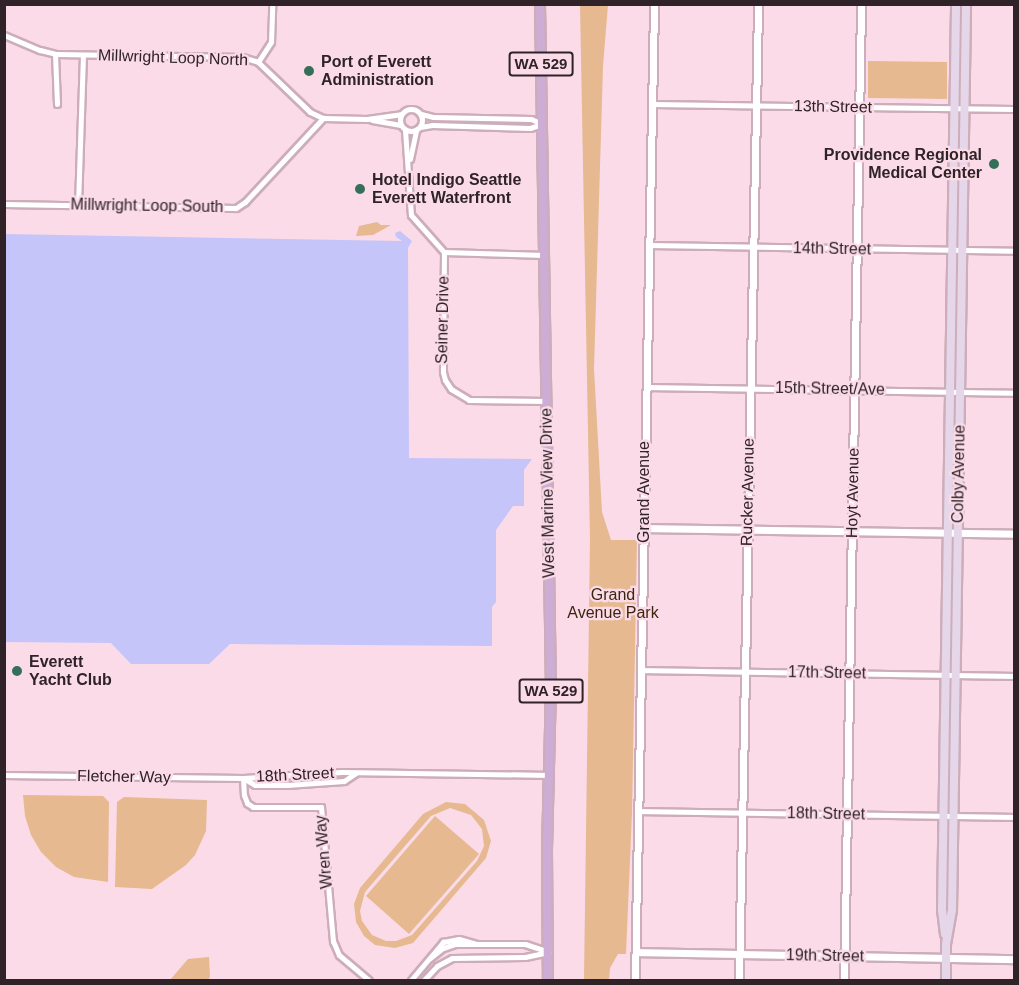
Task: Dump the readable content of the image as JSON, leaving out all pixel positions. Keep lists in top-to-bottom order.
{
  "streets": {
    "main road": ["WA 529", "Colby Avenue", "West Marine View Drive"],
    "street": [
      "Millwright Loop North",
      "13th Street",
      "Millwright Loop South",
      "14th Street",
      "Seiner Drive",
      "15th Street/Ave",
      "Grand Avenue",
      "Rucker Avenue",
      "Hoyt Avenue",
      "17th Street",
      "18th Street",
      "Fletcher Way",
      "Wren Way",
      "19th Street"
    ]
  },
  "crossings": [
    ["Millwright Loop North", "Millwright Loop South"],
    ["13th Street", "Colby Avenue"],
    ["13th Street", "Grand Avenue"],
    ["13th Street", "Rucker Avenue"],
    ["13th Street", "Hoyt Avenue"],
    ["14th Street", "Colby Avenue"],
    ["14th Street", "Grand Avenue"],
    ["14th Street", "Rucker Avenue"],
    ["14th Street", "Hoyt Avenue"],
    ["Seiner Drive", "West Marine View Drive"],
    ["15th Street/Ave", "Colby Avenue"],
    ["15th Street/Ave", "Grand Avenue"],
    ["15th Street/Ave", "Rucker Avenue"],
    ["15th Street/Ave", "Hoyt Avenue"],
    ["Colby Avenue", "17th Street"],
    ["Colby Avenue", "18th Street"],
    ["Colby Avenue", "19th Street"],
    ["Grand Avenue", "17th Street"],
    ["Grand Avenue", "18th Street"],
    ["Grand Avenue", "19th Street"],
    ["Rucker Avenue", "17th Street"],
    ["Rucker Avenue", "18th Street"],
    ["Rucker Avenue", "19th Street"],
    ["West Marine View Drive", "18th Street"],
    ["Hoyt Avenue", "17th Street"],
    ["Hoyt Avenue", "18th Street"],
    ["Hoyt Avenue", "19th Street"],
    ["18th Street", "Fletcher Way"],
    ["18th Street", "Wren Way"],
    ["Fletcher Way", "Wren Way"]
  ],
  "parks": ["Grand Avenue Park"],
  "places": [
    "Port of Everett Administration",
    "Providence Regional Medical Center",
    "Hotel Indigo Seattle Everett Waterfront",
    "Everett Yacht Club"
  ]
}
